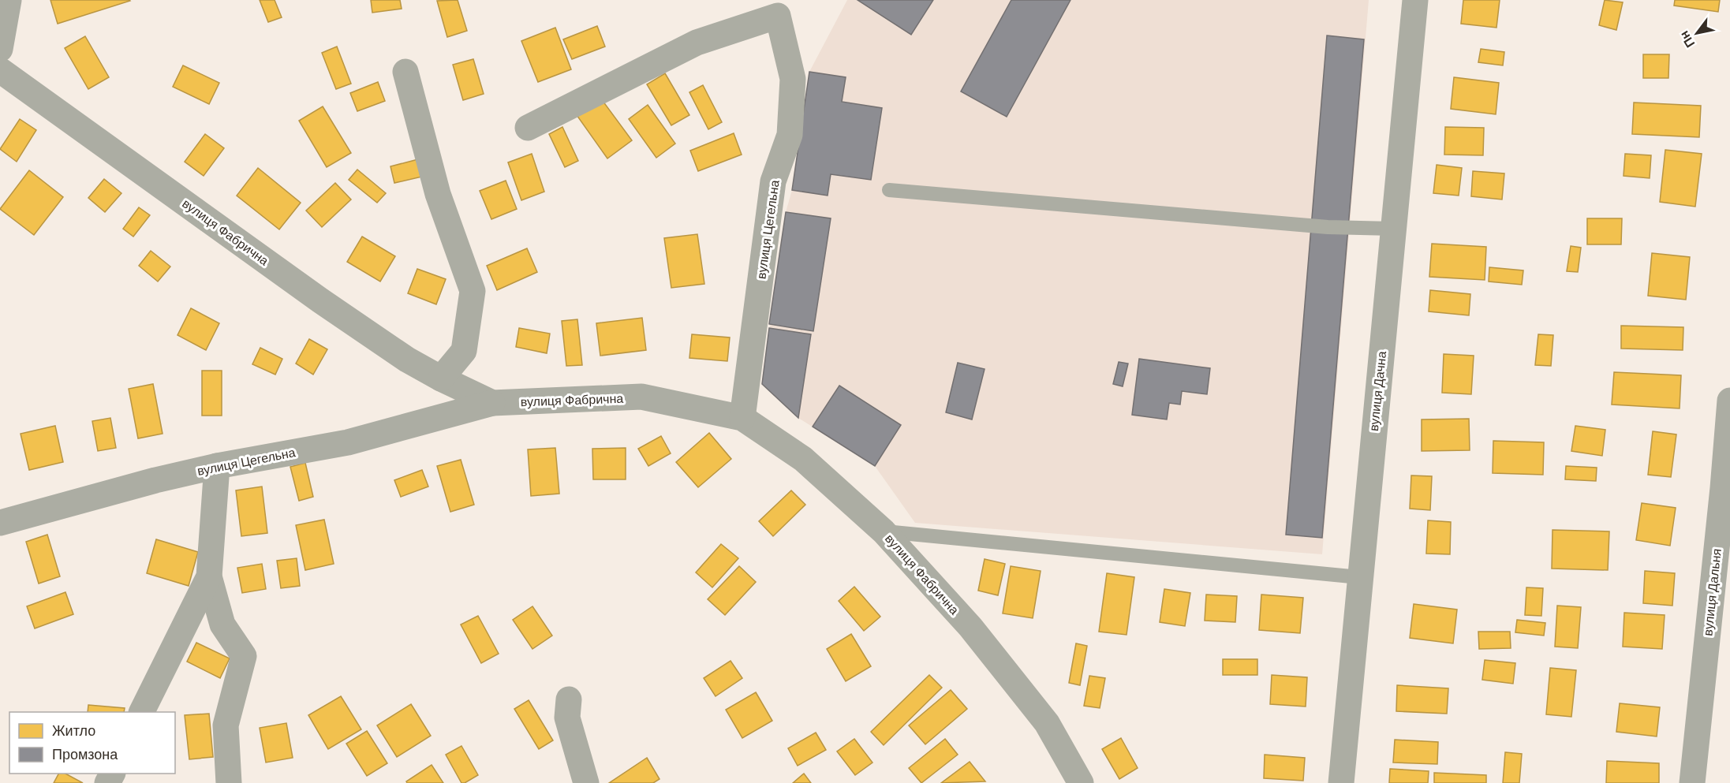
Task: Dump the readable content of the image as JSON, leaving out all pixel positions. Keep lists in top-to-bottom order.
{
  "streets": {
    "street": [
      "вулиця Цегельна",
      "вулиця Фабрична",
      "вулиця Дачна",
      "вулиця Дальня"
    ]
  },
  "crossings": [
    ["вулиця Цегельна", "вулиця Фабрична"]
  ],
  "legend": ["Житло", "Промзона"],
  "north": "bottom left"
}
